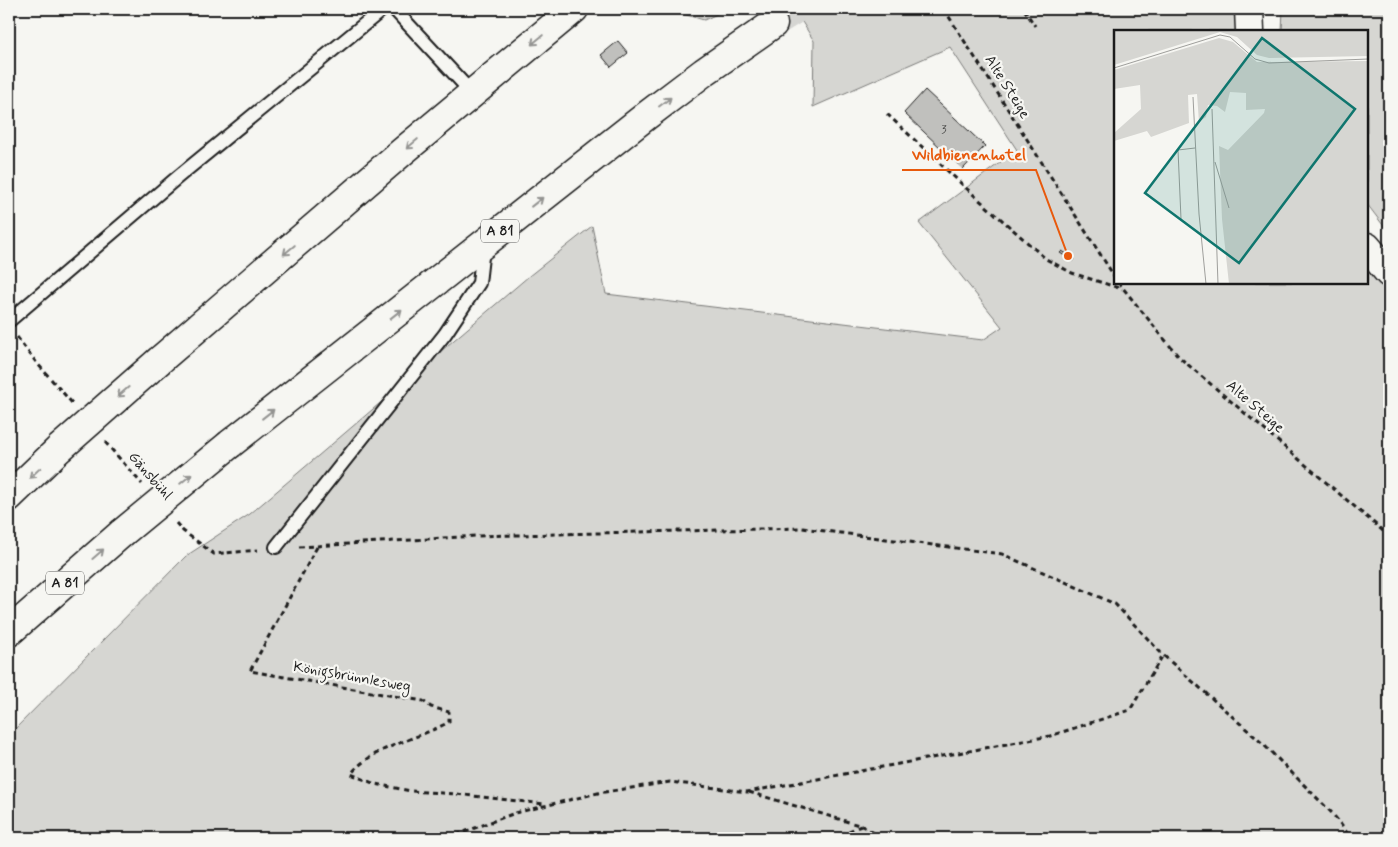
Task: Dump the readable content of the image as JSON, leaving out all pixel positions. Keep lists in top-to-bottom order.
{
  "streets": {
    "main road": ["A 81"],
    "path": ["Alte Steige", "Gänsbühl", "Königsbrünnlesweg"]
  },
  "crossings": [
    ["Gänsbühl", "Königsbrünnlesweg"]
  ],
  "places": ["Wildbienenhotel"],
  "house_numbers": ["3"]
}
